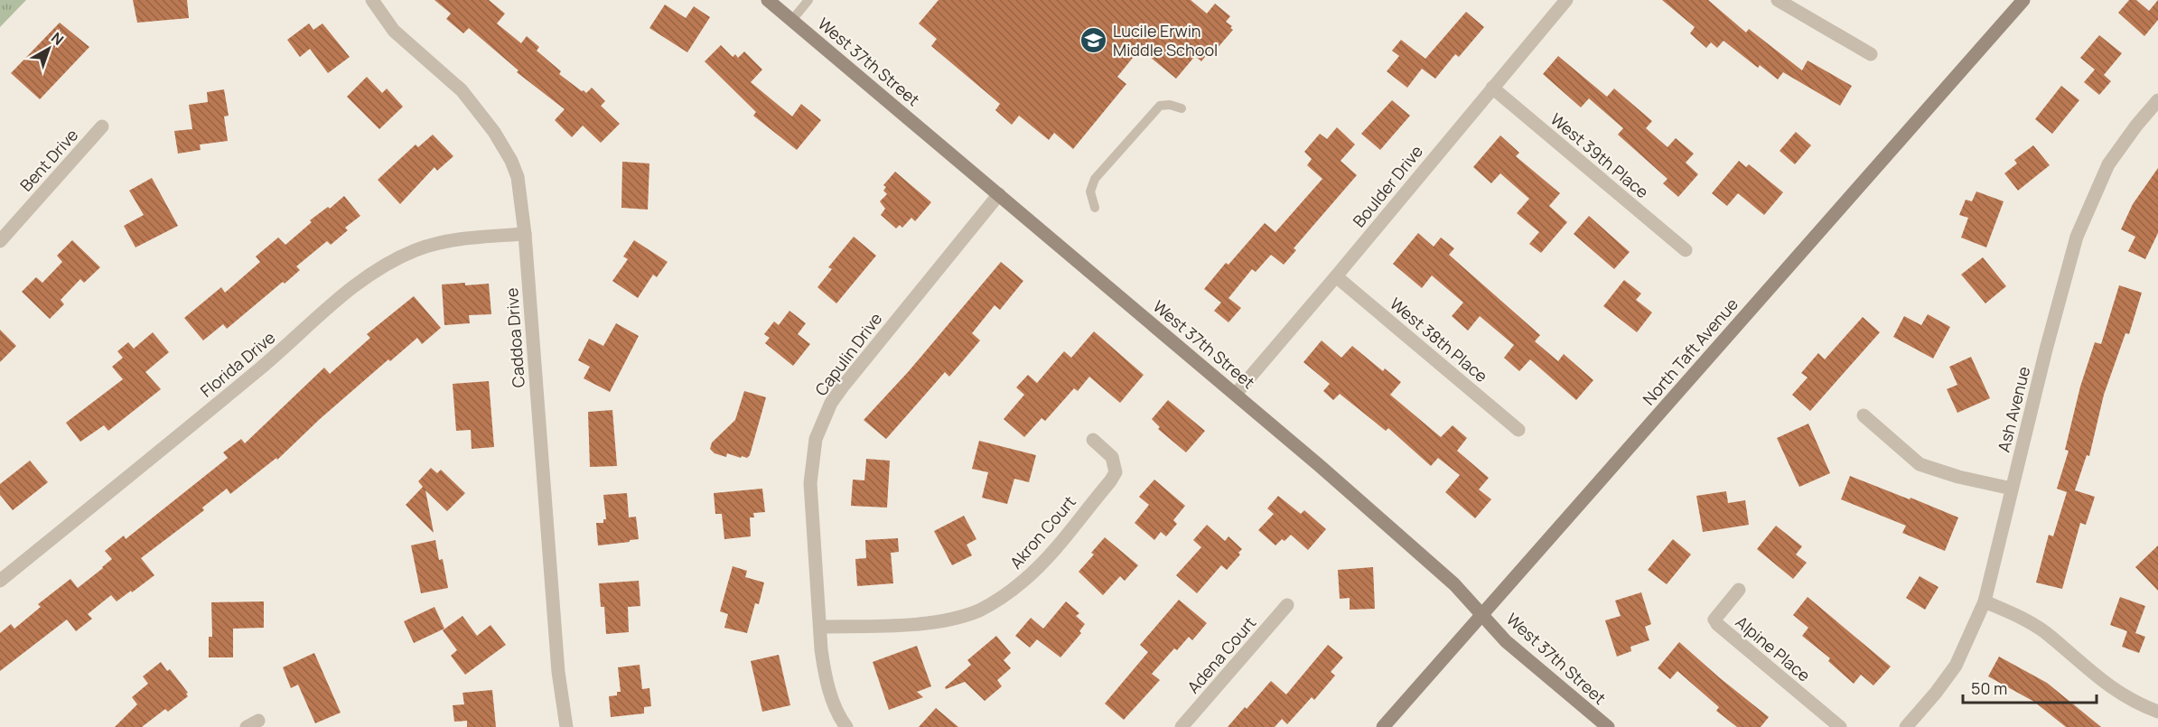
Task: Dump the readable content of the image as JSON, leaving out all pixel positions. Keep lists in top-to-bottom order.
{
  "streets": {
    "street": [
      "West 37th Street",
      "West 39th Place",
      "Bent Drive",
      "Boulder Drive",
      "Caddoa Drive",
      "West 38th Place",
      "North Taft Avenue",
      "Capulin Drive",
      "Florida Drive",
      "Ash Avenue",
      "Akron Court",
      "Alpine Place",
      "Adena Court"
    ]
  },
  "crossings": [
    ["West 37th Street", "Boulder Drive"],
    ["West 37th Street", "North Taft Avenue"],
    ["West 37th Street", "Capulin Drive"],
    ["West 39th Place", "Boulder Drive"],
    ["Boulder Drive", "West 38th Place"],
    ["Caddoa Drive", "Florida Drive"],
    ["Capulin Drive", "Akron Court"]
  ],
  "places": {
    "school or university": ["Lucile Erwin Middle School"]
  },
  "scale_bar": "50 m",
  "north": "top right"
}
